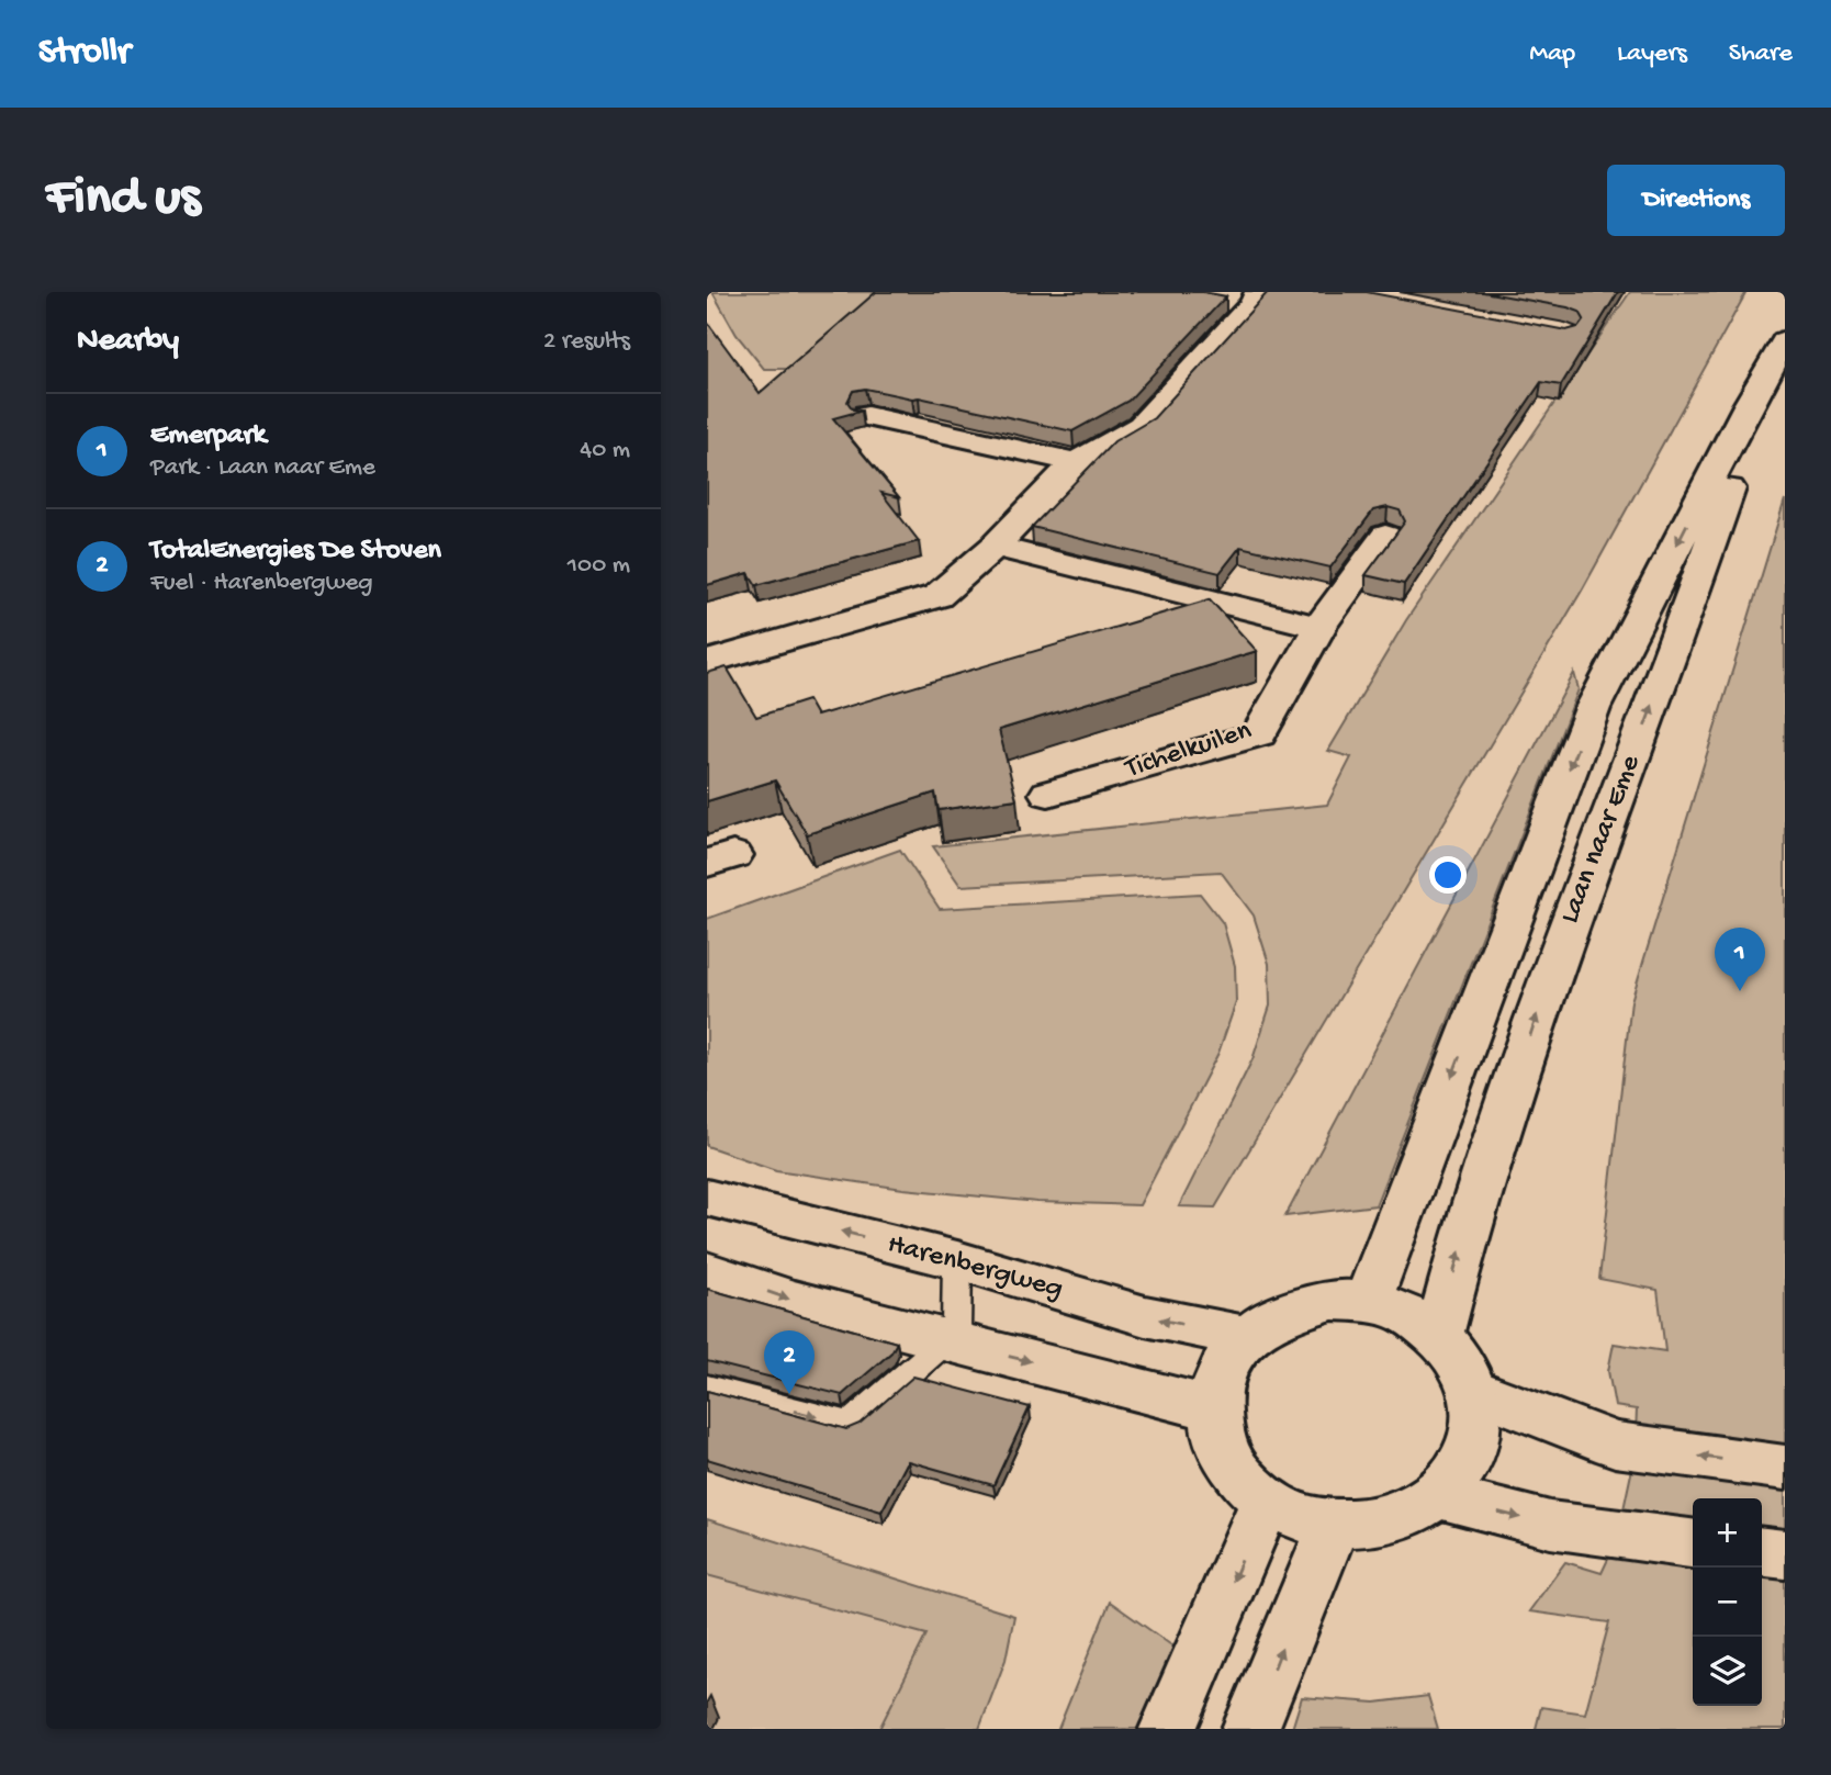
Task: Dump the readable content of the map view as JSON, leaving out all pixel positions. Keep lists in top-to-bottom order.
{
  "streets": {
    "street": ["Tichelkuilen", "Laan naar Eme", "Harenbergweg"]
  },
  "crossings": [
    ["Laan naar Eme", "Harenbergweg"]
  ],
  "page": {
    "header": "Strollr",
    "nav": ["Map", "Layers", "Share"],
    "buttons": "Directions",
    "title": "Find us",
    "heading": ["Nearby", "2 results"],
    "list": [
      {
        "mark": "1",
        "name": "Emerpark",
        "note": "Park · Laan naar Eme",
        "value": "40 m"
      },
      {
        "mark": "2",
        "name": "TotalEnergies De Stoven",
        "note": "Fuel · Harenbergweg",
        "value": "100 m"
      }
    ],
    "pins": ["1", "2"],
    "map_buttons": ["+", "−"]
  }
}
